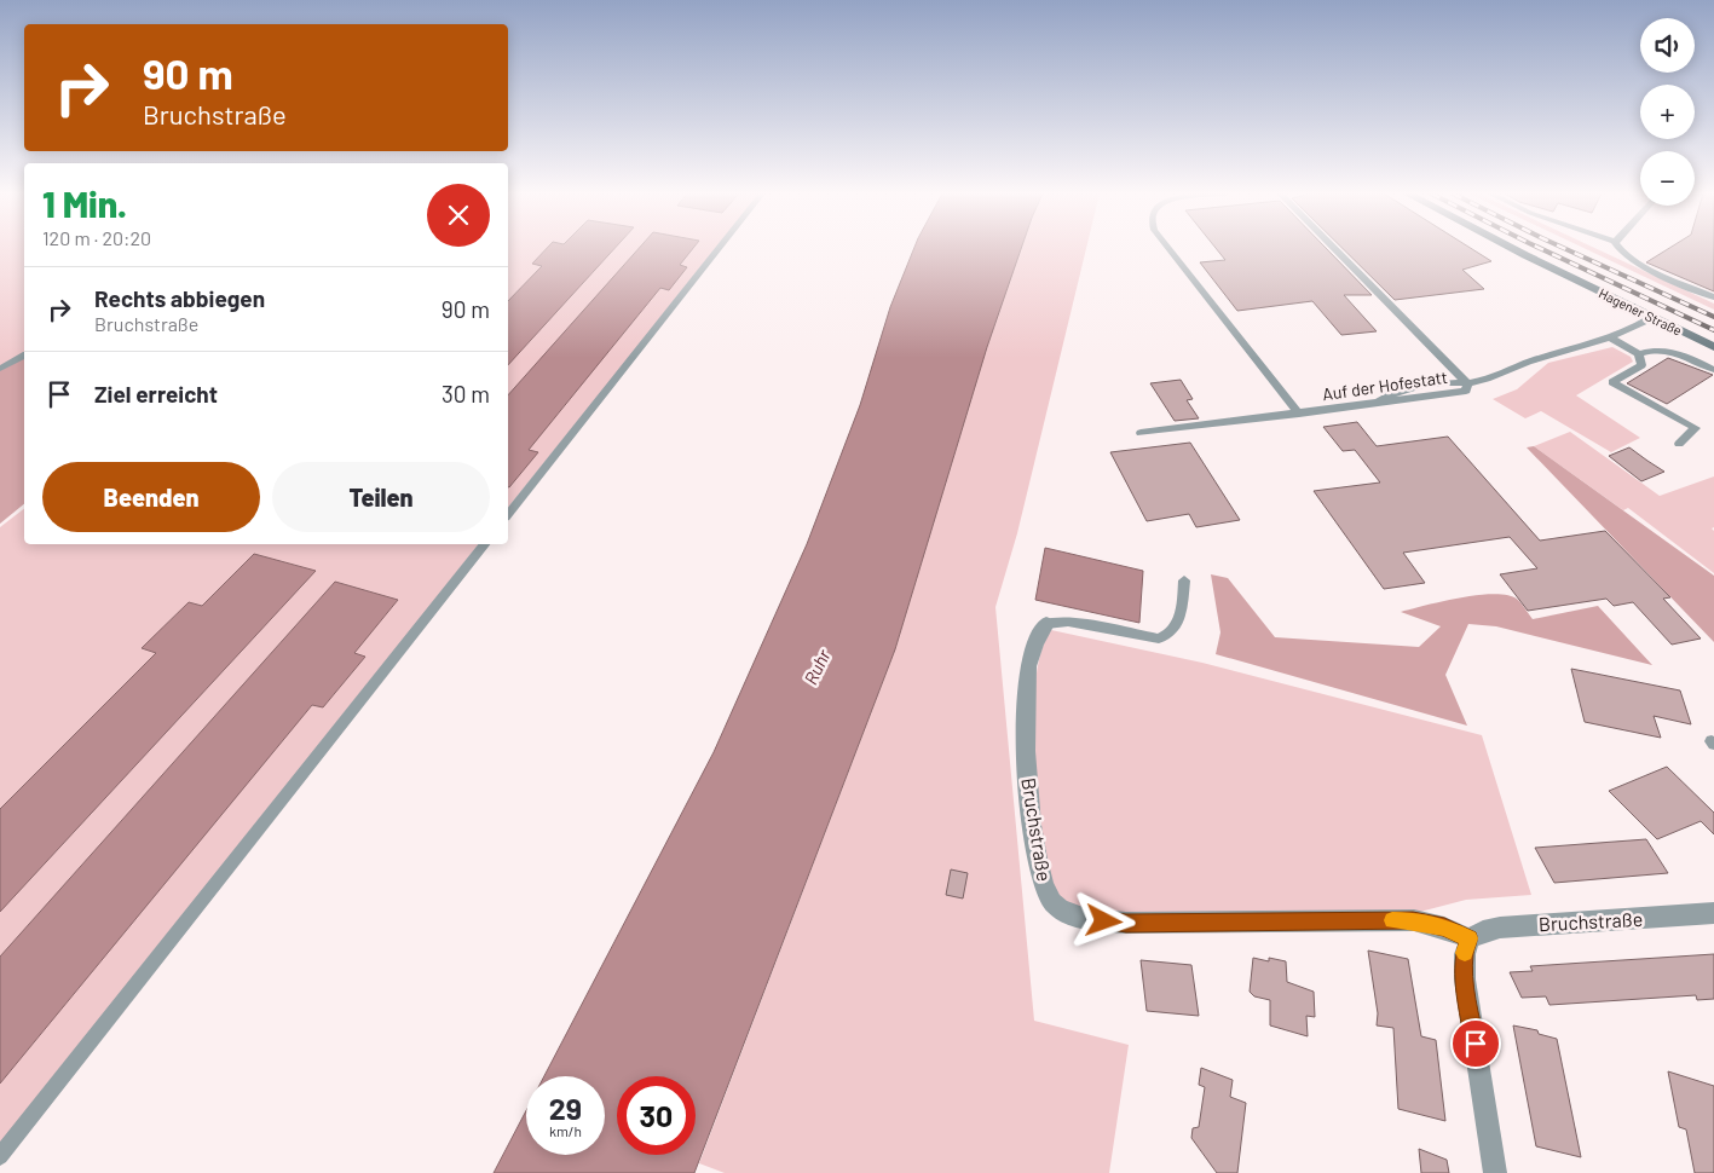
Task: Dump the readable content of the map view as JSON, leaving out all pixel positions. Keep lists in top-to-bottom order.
{
  "streets": {
    "main road": ["Hagener Straße"],
    "street": ["Bruchstraße"],
    "lane": ["Auf der Hofestatt"]
  },
  "crossings": [
    ["Hagener Straße", "Auf der Hofestatt"]
  ],
  "water": ["Ruhr"],
  "page": {
    "map_buttons": ["+", "−"],
    "turn": ["90 m", "Bruchstraße"],
    "heading": ["1 Min.", "120 m · 20:20"],
    "list": [
      {
        "name": "Rechts abbiegen",
        "note": "Bruchstraße",
        "value": "90 m"
      },
      {
        "name": "Ziel erreicht",
        "value": "30 m"
      }
    ],
    "buttons": ["Beenden", "Teilen"],
    "speed": "29 km/h",
    "limit": "30"
  }
}
